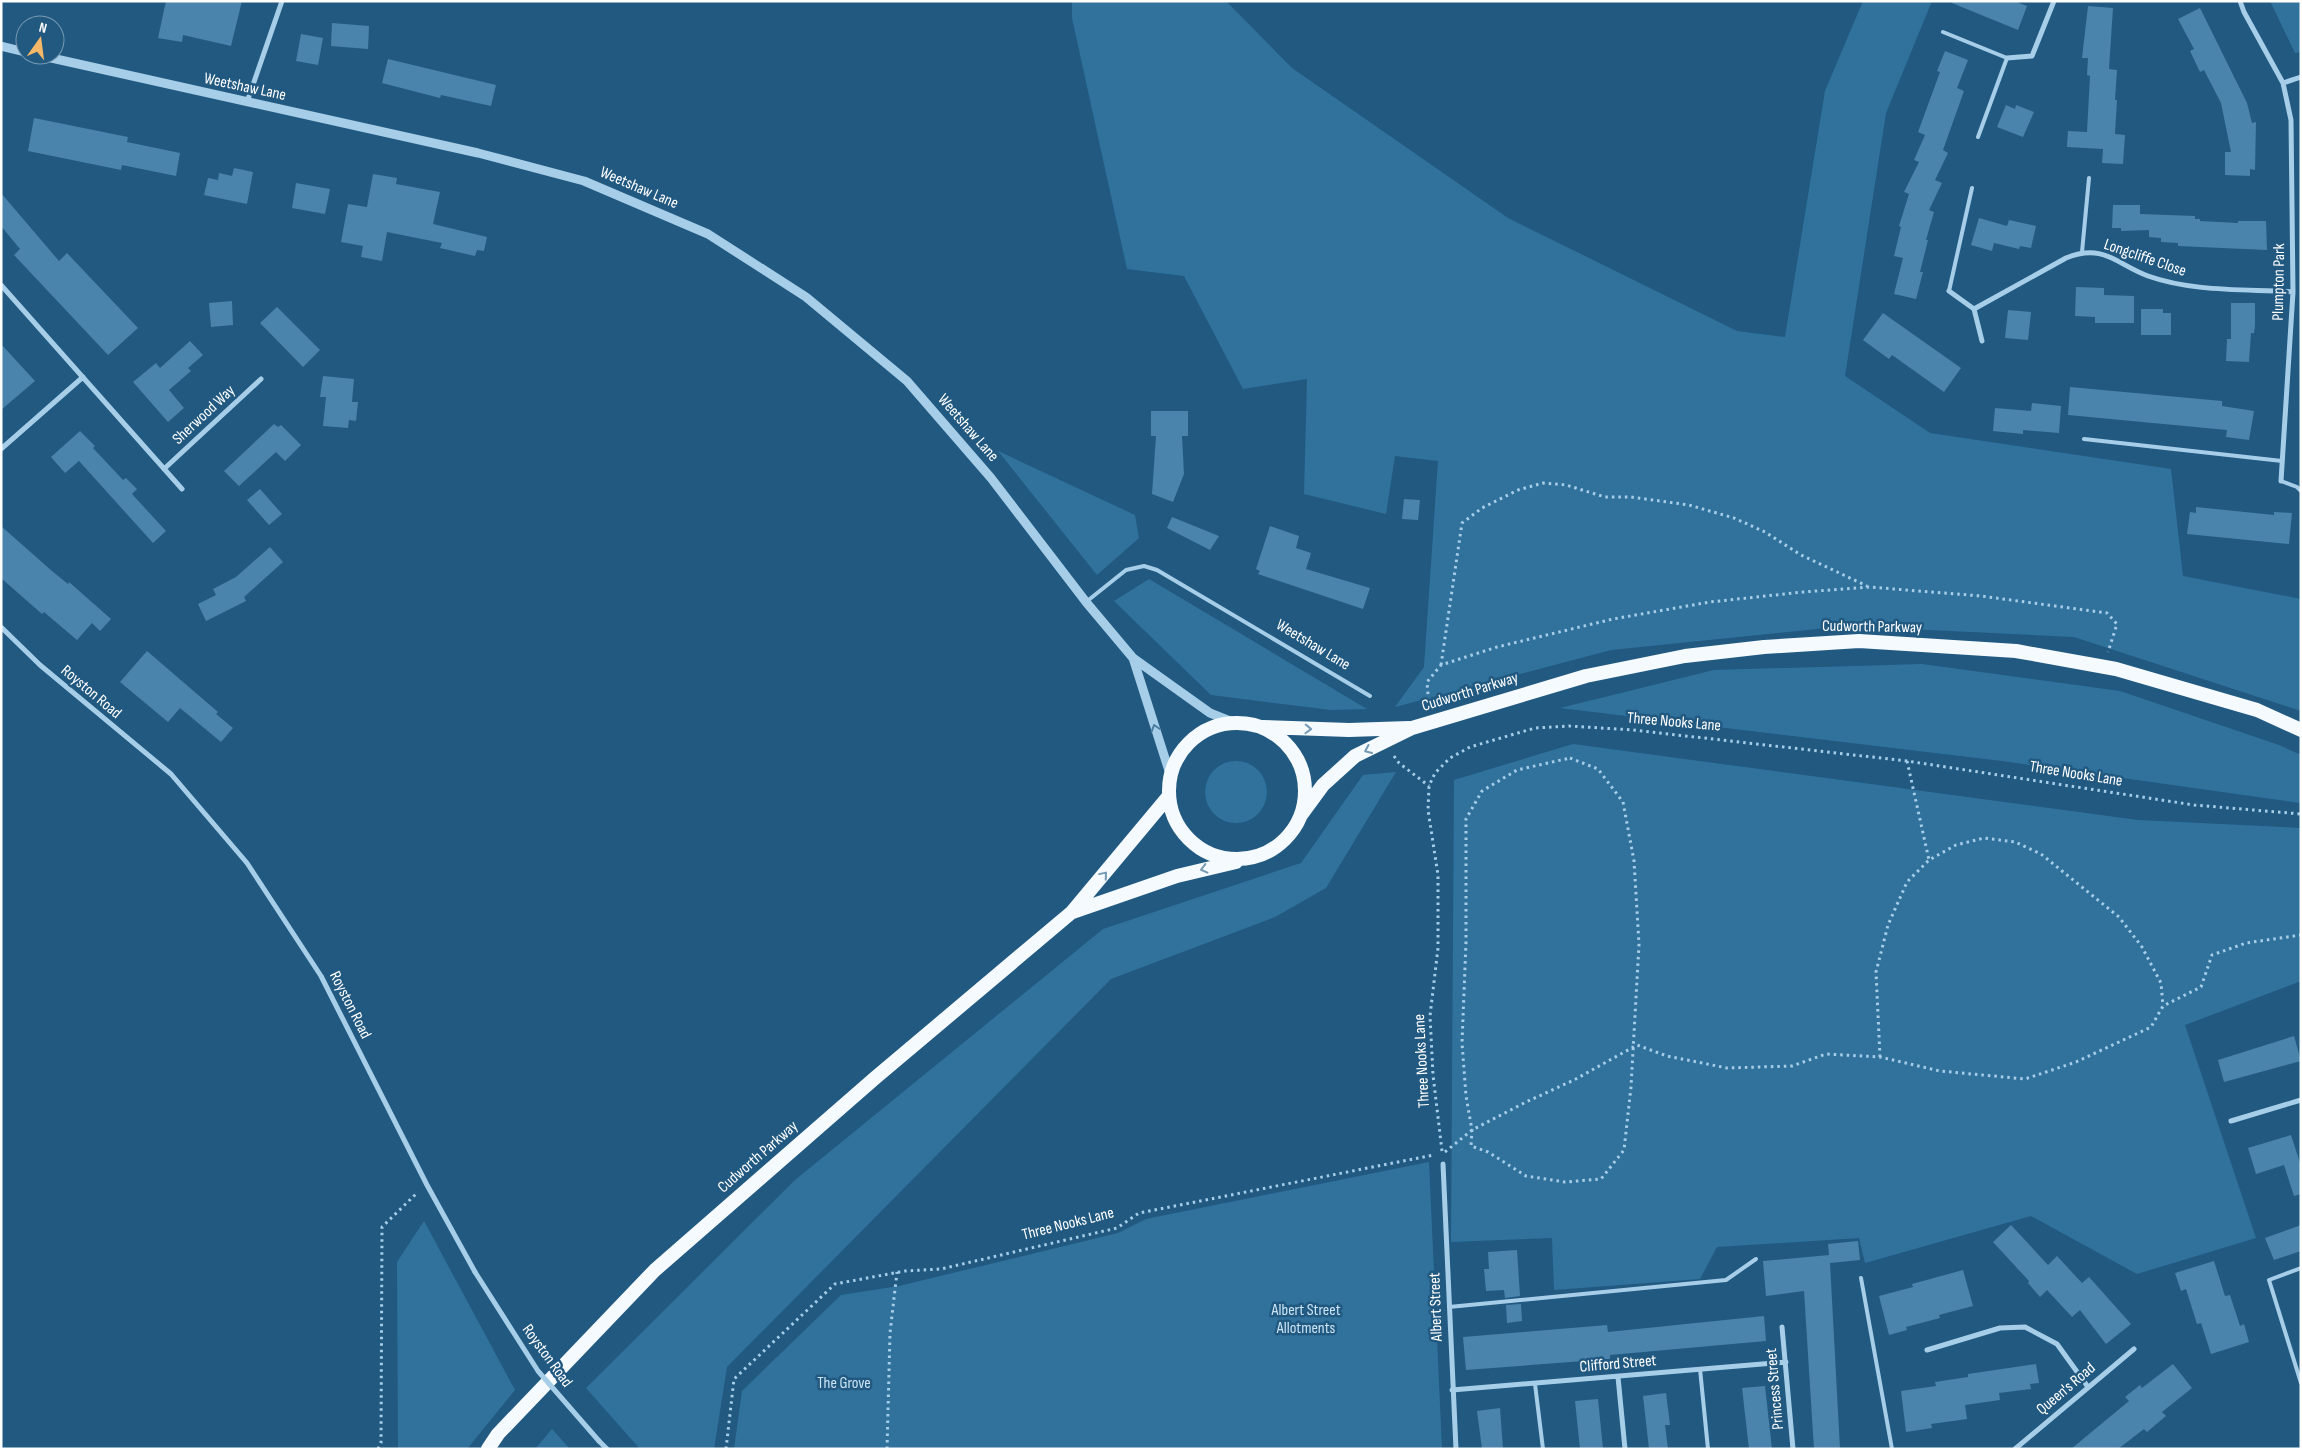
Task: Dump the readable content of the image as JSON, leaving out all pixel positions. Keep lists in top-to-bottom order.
{
  "streets": {
    "highway": ["Cudworth Parkway"],
    "street": [
      "Weetshaw Lane",
      "Longcliffe Close",
      "Plumpton Park",
      "Sherwood Way",
      "Royston Road",
      "Albert Street",
      "Clifford Street",
      "Princess Street",
      "Queen's Road"
    ],
    "path": ["Three Nooks Lane"]
  },
  "crossings": [
    ["Weetshaw Lane", "Cudworth Parkway"],
    ["Longcliffe Close", "Plumpton Park"],
    ["Three Nooks Lane", "Albert Street"],
    ["Albert Street", "Clifford Street"],
    ["Clifford Street", "Princess Street"]
  ],
  "parks": ["Albert Street Allotments", "The Grove"],
  "north": "top"
}
